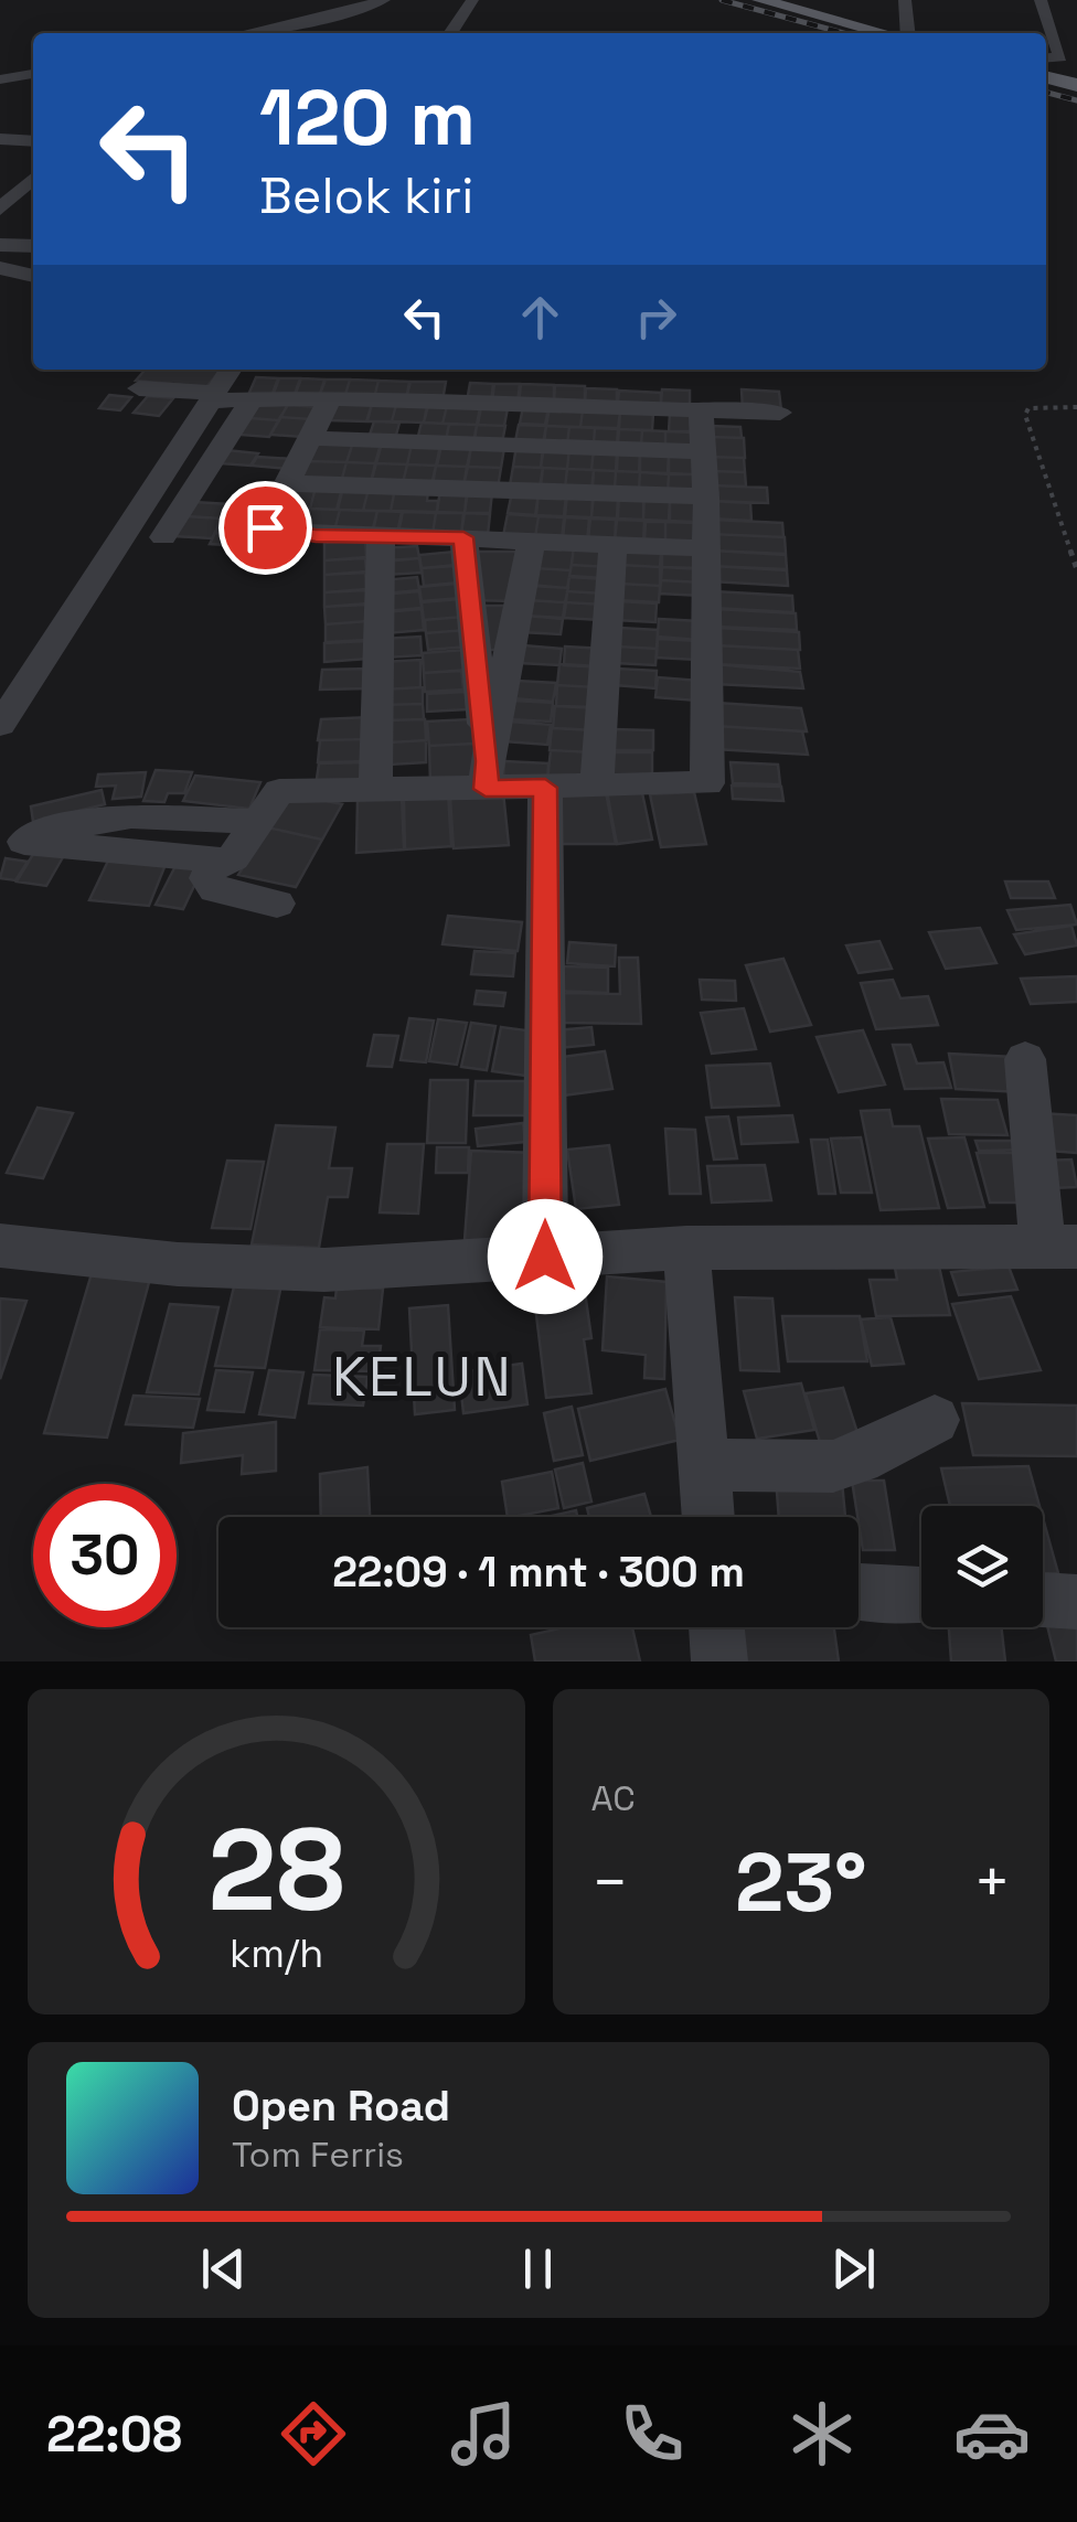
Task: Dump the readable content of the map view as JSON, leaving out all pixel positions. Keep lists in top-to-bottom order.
{
  "districts": ["KELUN"],
  "page": {
    "turn": ["120 m", "Belok kiri"],
    "limit": "30",
    "trip": "22:09 · 1 mnt · 300 m",
    "tile": "AC",
    "heat": ["−", "23°", "+"],
    "song": ["Open Road", "Tom Ferris"],
    "tabs": "22:08",
    "gauge": ["28", "km/h"]
  }
}
